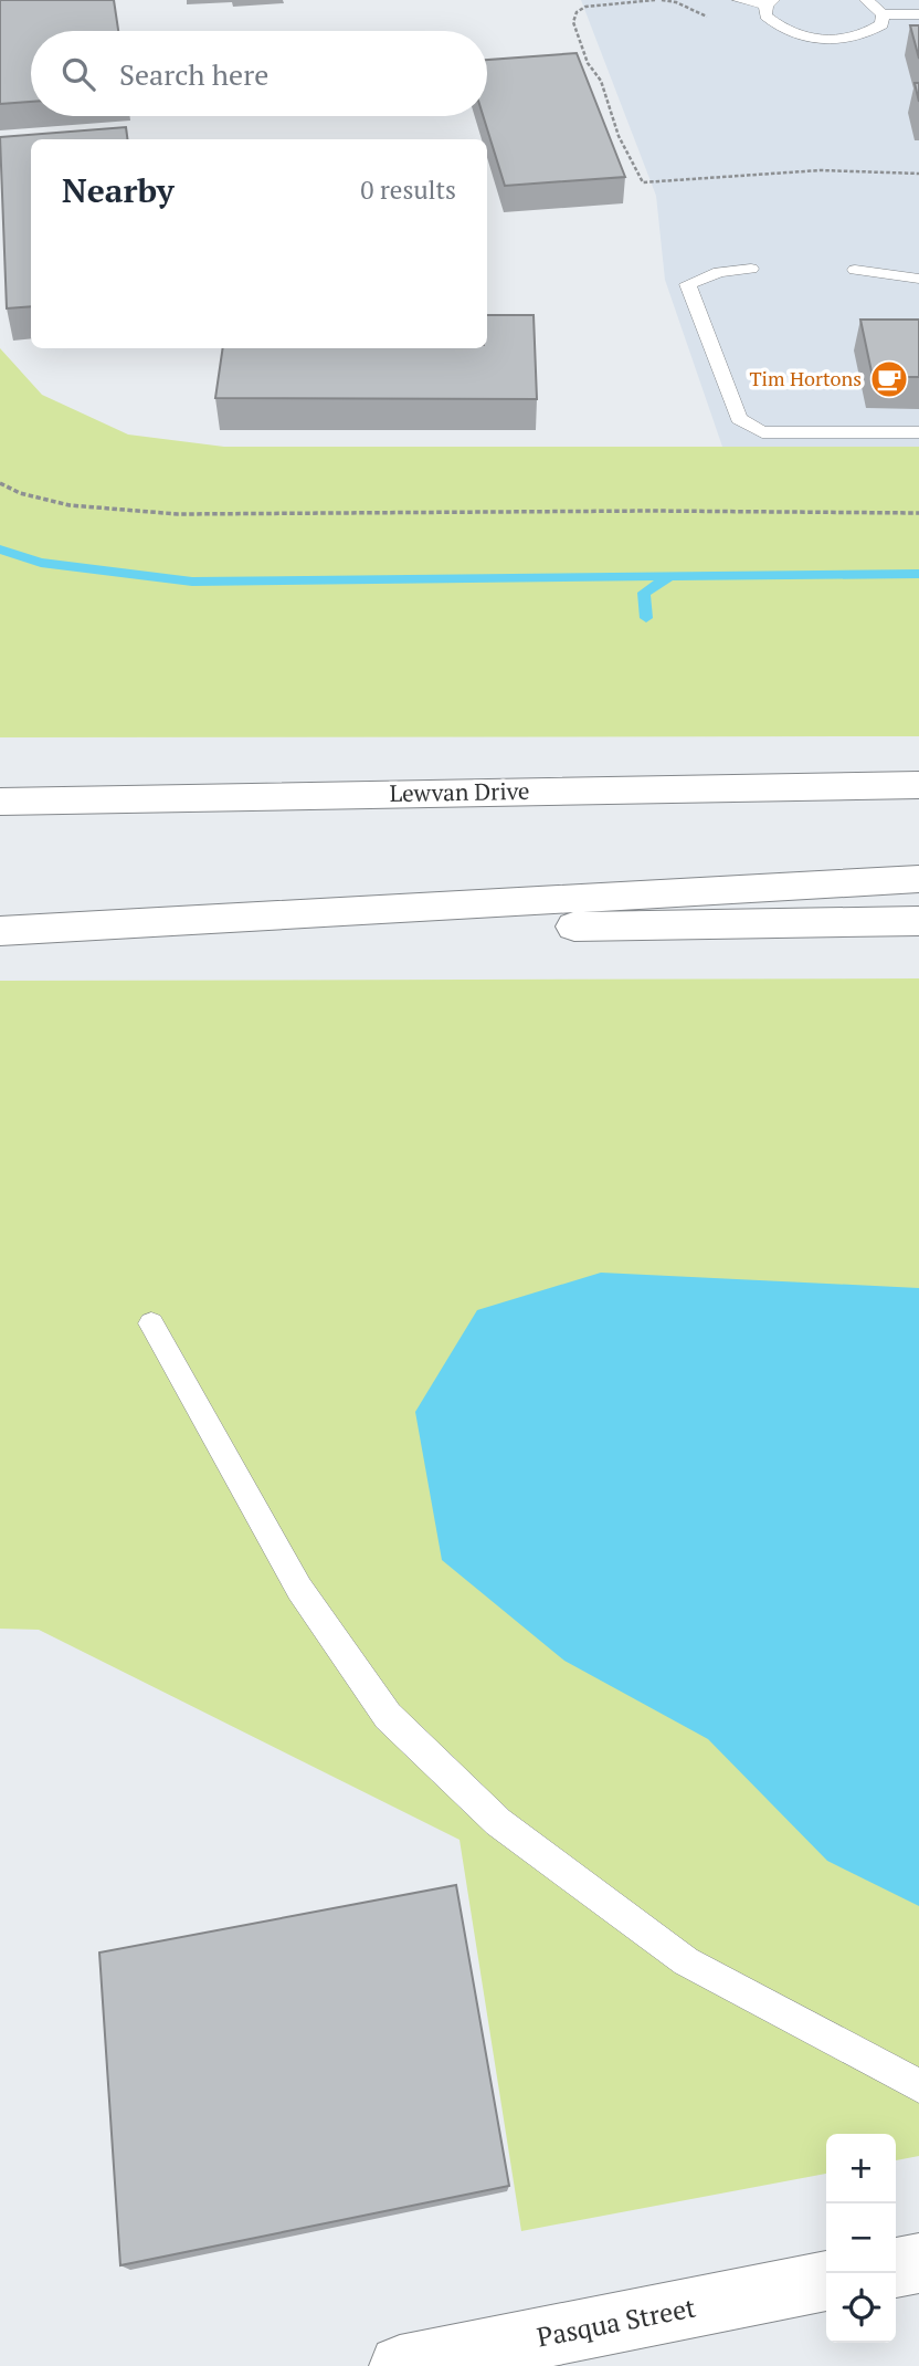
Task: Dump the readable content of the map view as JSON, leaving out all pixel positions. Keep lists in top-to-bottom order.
{
  "streets": {
    "main road": ["Lewvan Drive", "Pasqua Street"]
  },
  "places": {
    "cafe": ["Tim Hortons"]
  },
  "page": {
    "search": "Search here",
    "heading": ["Nearby", "0 results"],
    "map_buttons": ["+", "−"]
  }
}
